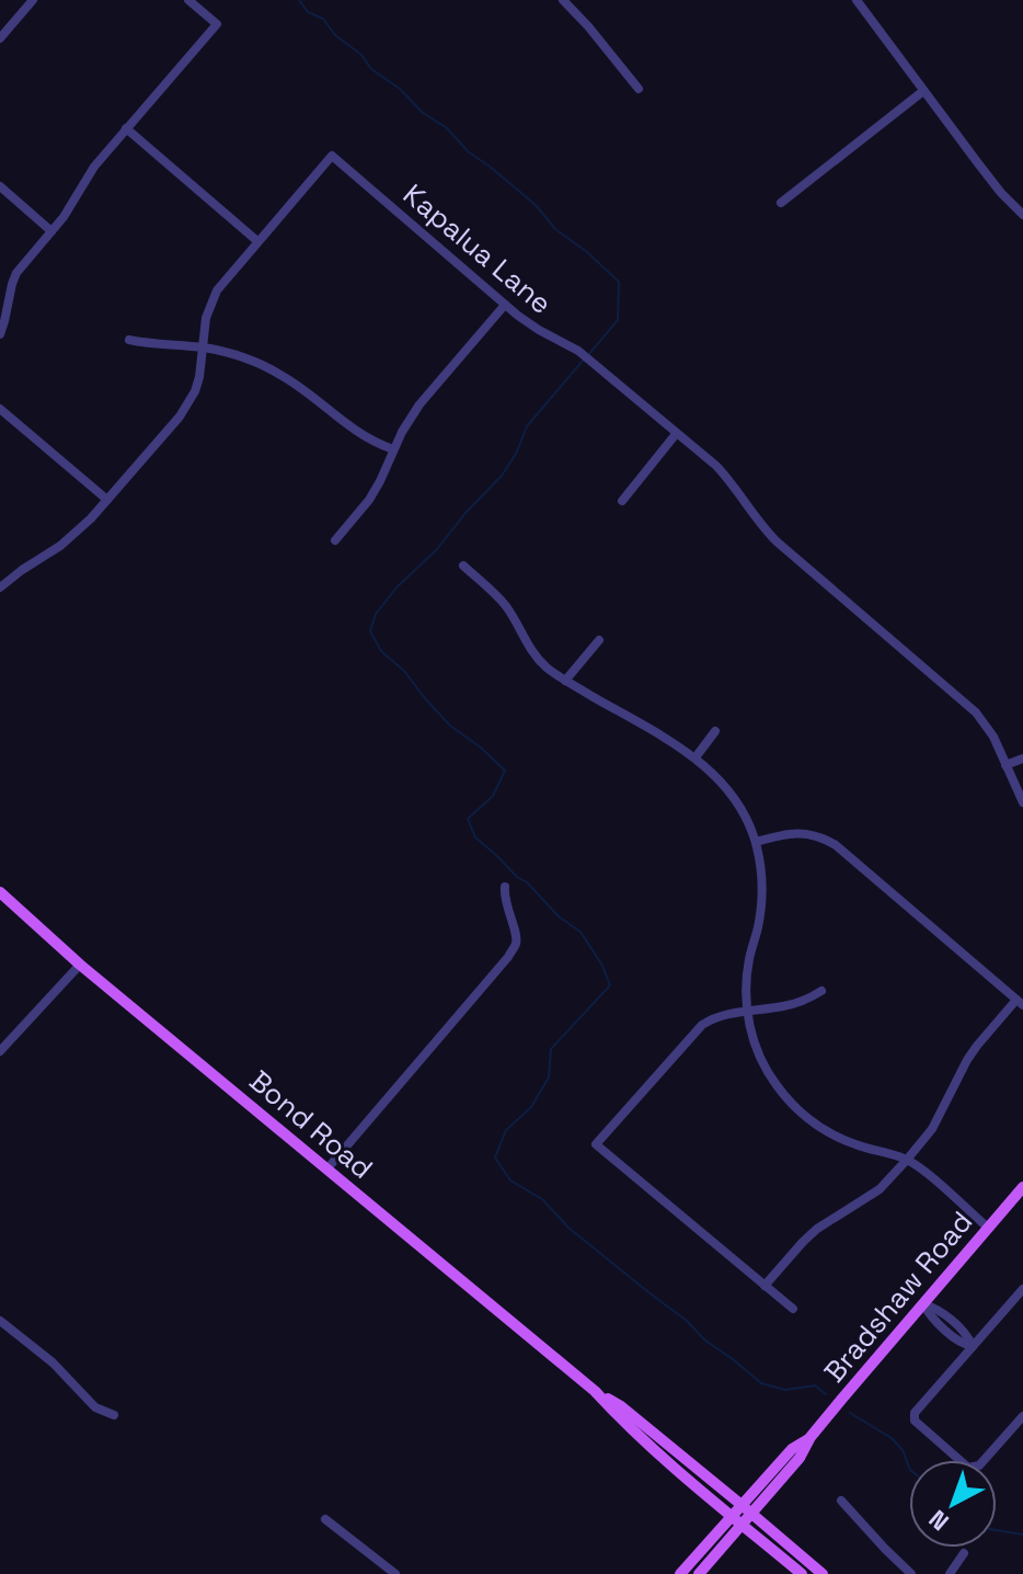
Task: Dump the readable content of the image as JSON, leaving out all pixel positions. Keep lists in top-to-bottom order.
{
  "streets": {
    "main road": ["Bond Road", "Bradshaw Road"],
    "street": ["Kapalua Lane"]
  },
  "crossings": [
    ["Bond Road", "Bradshaw Road"]
  ],
  "north": "bottom left"
}
